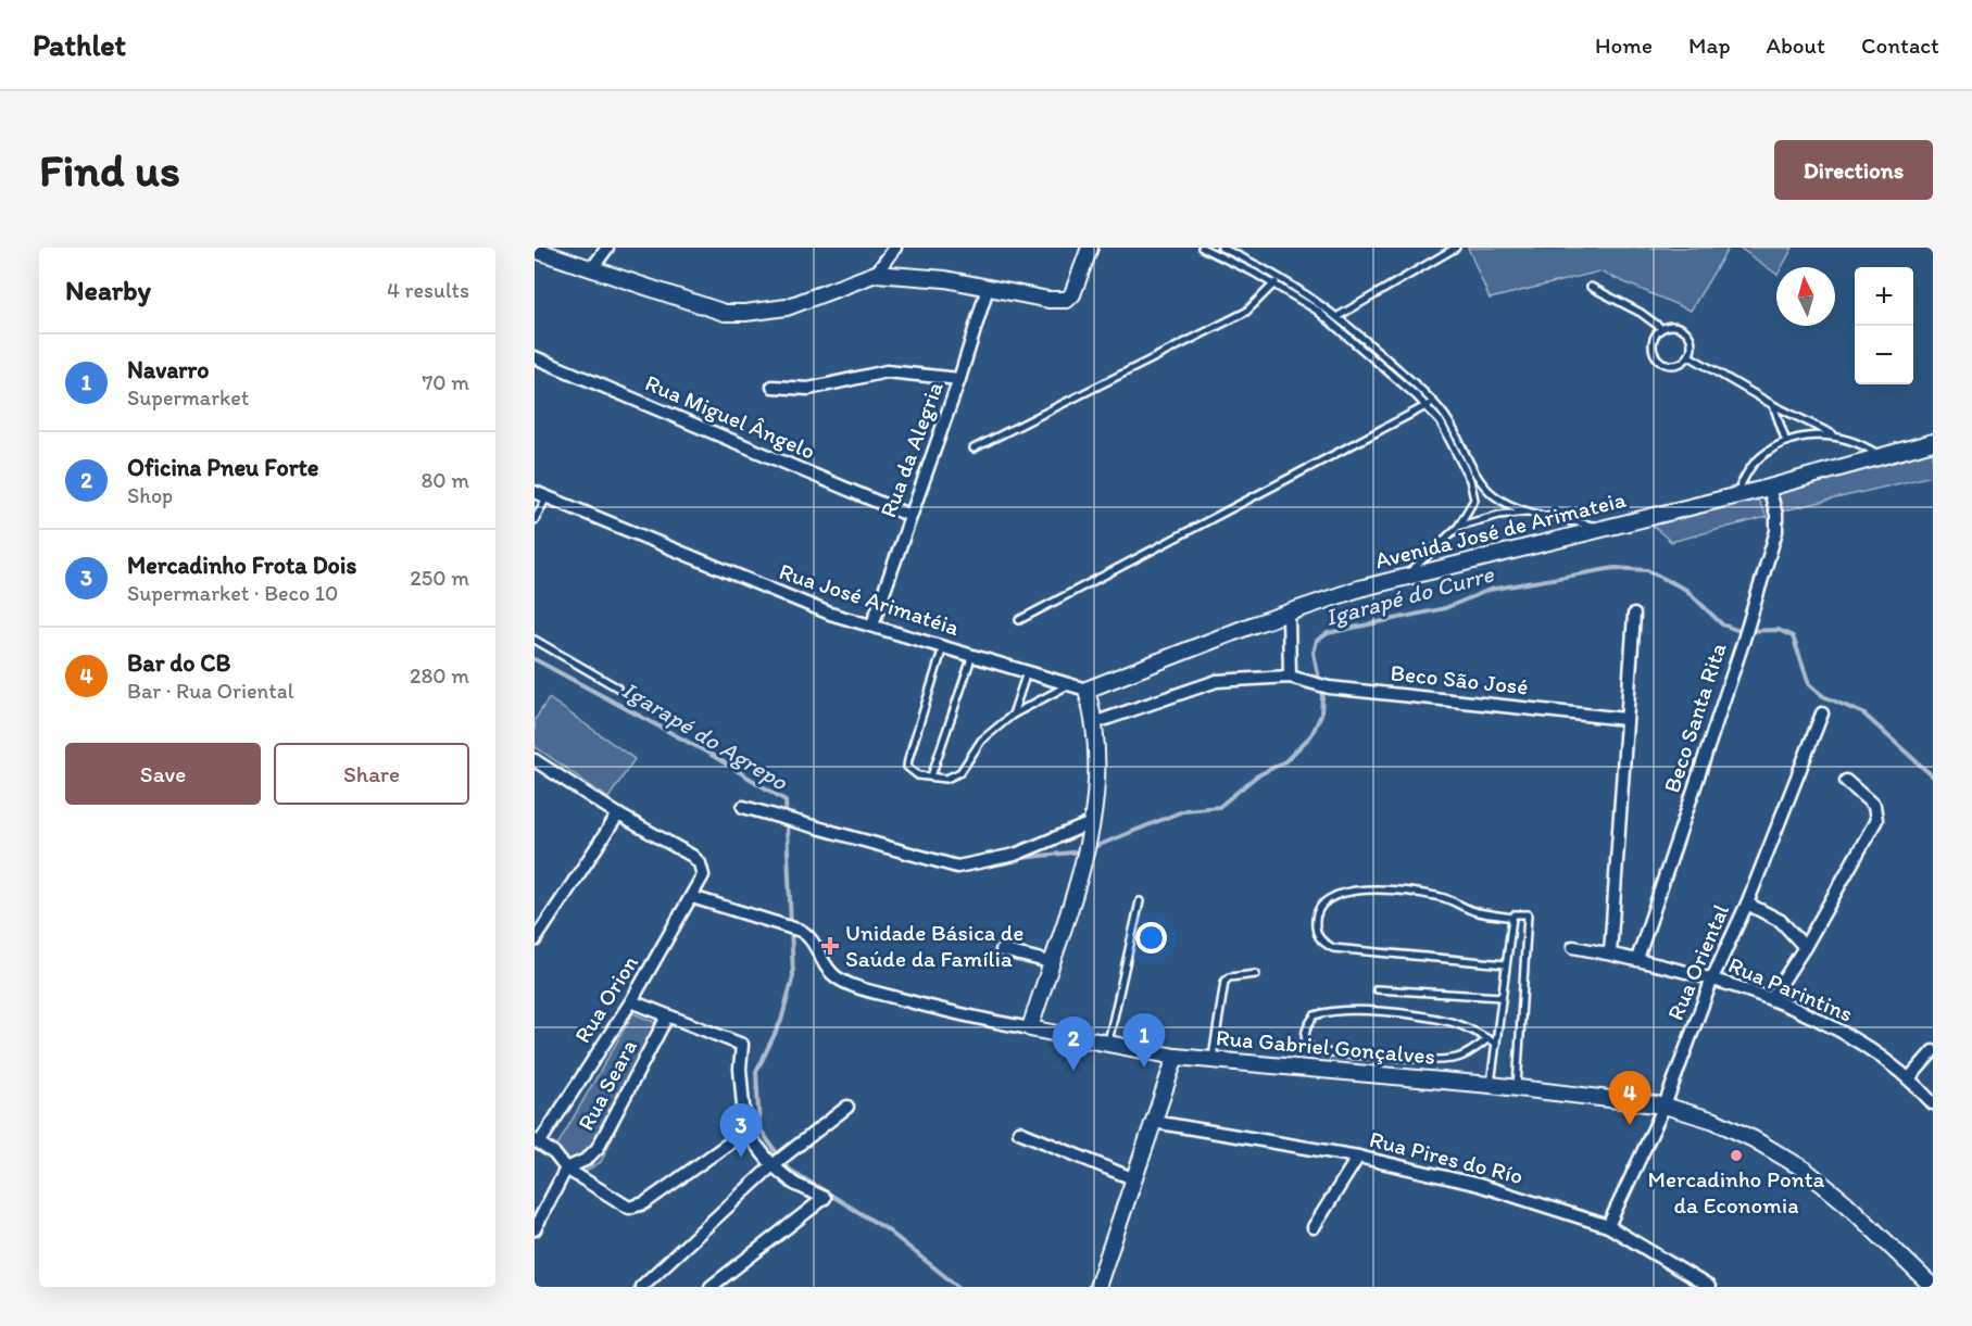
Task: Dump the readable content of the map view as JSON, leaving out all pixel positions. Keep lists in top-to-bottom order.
{
  "streets": {
    "street": [
      "Rua Miguel Ângelo",
      "Rua da Alegria",
      "Avenida José de Arimateia",
      "Rua José Arimatéia",
      "Beco São José",
      "Beco Santa Rita",
      "Rua Oriental",
      "Rua Parintins",
      "Rua Orion",
      "Rua Gabriel Gonçalves",
      "Rua Seara",
      "Rua Pires do Río"
    ]
  },
  "crossings": [
    ["Rua Miguel Ângelo", "Rua da Alegria"],
    ["Rua da Alegria", "Rua José Arimatéia"],
    ["Avenida José de Arimateia", "Rua José Arimatéia"],
    ["Avenida José de Arimateia", "Beco Santa Rita"],
    ["Beco Santa Rita", "Rua Parintins"],
    ["Rua Oriental", "Rua Parintins"],
    ["Rua Oriental", "Rua Gabriel Gonçalves"],
    ["Rua Oriental", "Rua Pires do Río"],
    ["Rua Orion", "Rua Gabriel Gonçalves"]
  ],
  "water": ["Igarapé do Curre", "Igarapé do Agrepo"],
  "places": {
    "health": ["Unidade Básica de Saúde da Família"],
    "other": ["Mercadinho Ponta da Economia"]
  },
  "north": "top",
  "page": {
    "header": "Pathlet",
    "nav": [
      "Home",
      "Map",
      "About",
      "Contact"
    ],
    "buttons": [
      "Directions",
      ["Save", "Share"]
    ],
    "title": "Find us",
    "heading": ["Nearby", "4 results"],
    "map_buttons": ["+", "−"],
    "list": [
      {
        "mark": "1",
        "name": "Navarro",
        "note": "Supermarket",
        "value": "70 m"
      },
      {
        "mark": "2",
        "name": "Oficina Pneu Forte",
        "note": "Shop",
        "value": "80 m"
      },
      {
        "mark": "3",
        "name": "Mercadinho Frota Dois",
        "note": "Supermarket · Beco 10",
        "value": "250 m"
      },
      {
        "mark": "4",
        "name": "Bar do CB",
        "note": "Bar · Rua Oriental",
        "value": "280 m"
      }
    ],
    "pins": [
      "1",
      "2",
      "4",
      "3"
    ]
  }
}
